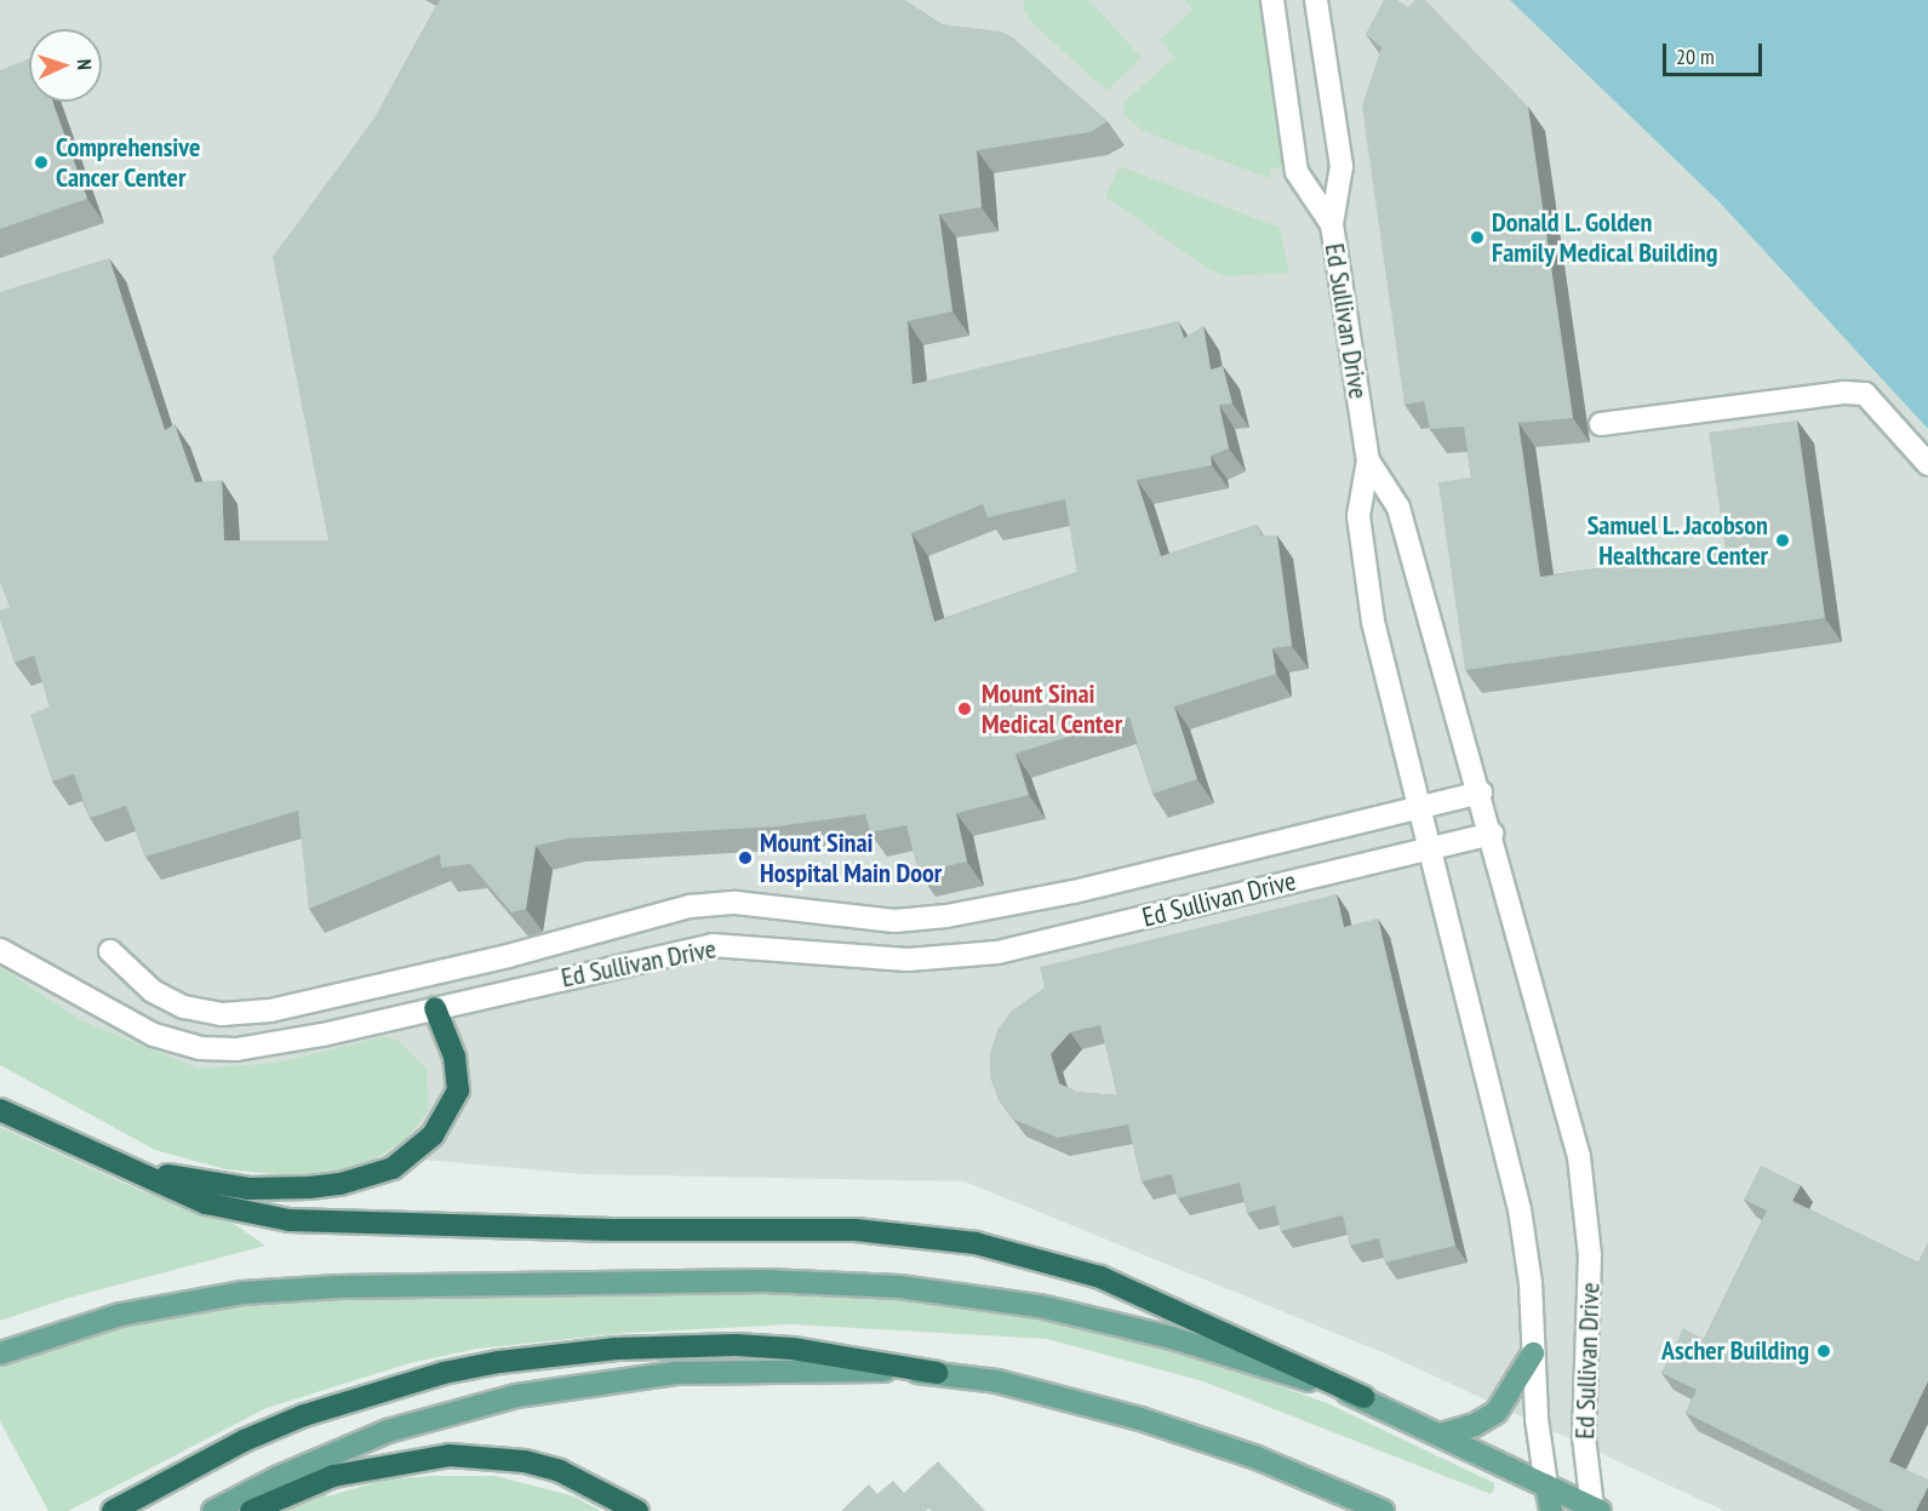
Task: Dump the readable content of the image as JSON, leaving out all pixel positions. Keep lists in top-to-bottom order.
{
  "streets": {
    "street": ["Ed Sullivan Drive"]
  },
  "places": [
    "Comprehensive Cancer Center",
    "Donald L. Golden Family Medical Building",
    "Samuel L. Jacobson Healthcare Center",
    "Mount Sinai Medical Center",
    "Mount Sinai Hospital Main Door",
    "Ascher Building"
  ],
  "scale_bar": "20 m",
  "north": "right"
}
